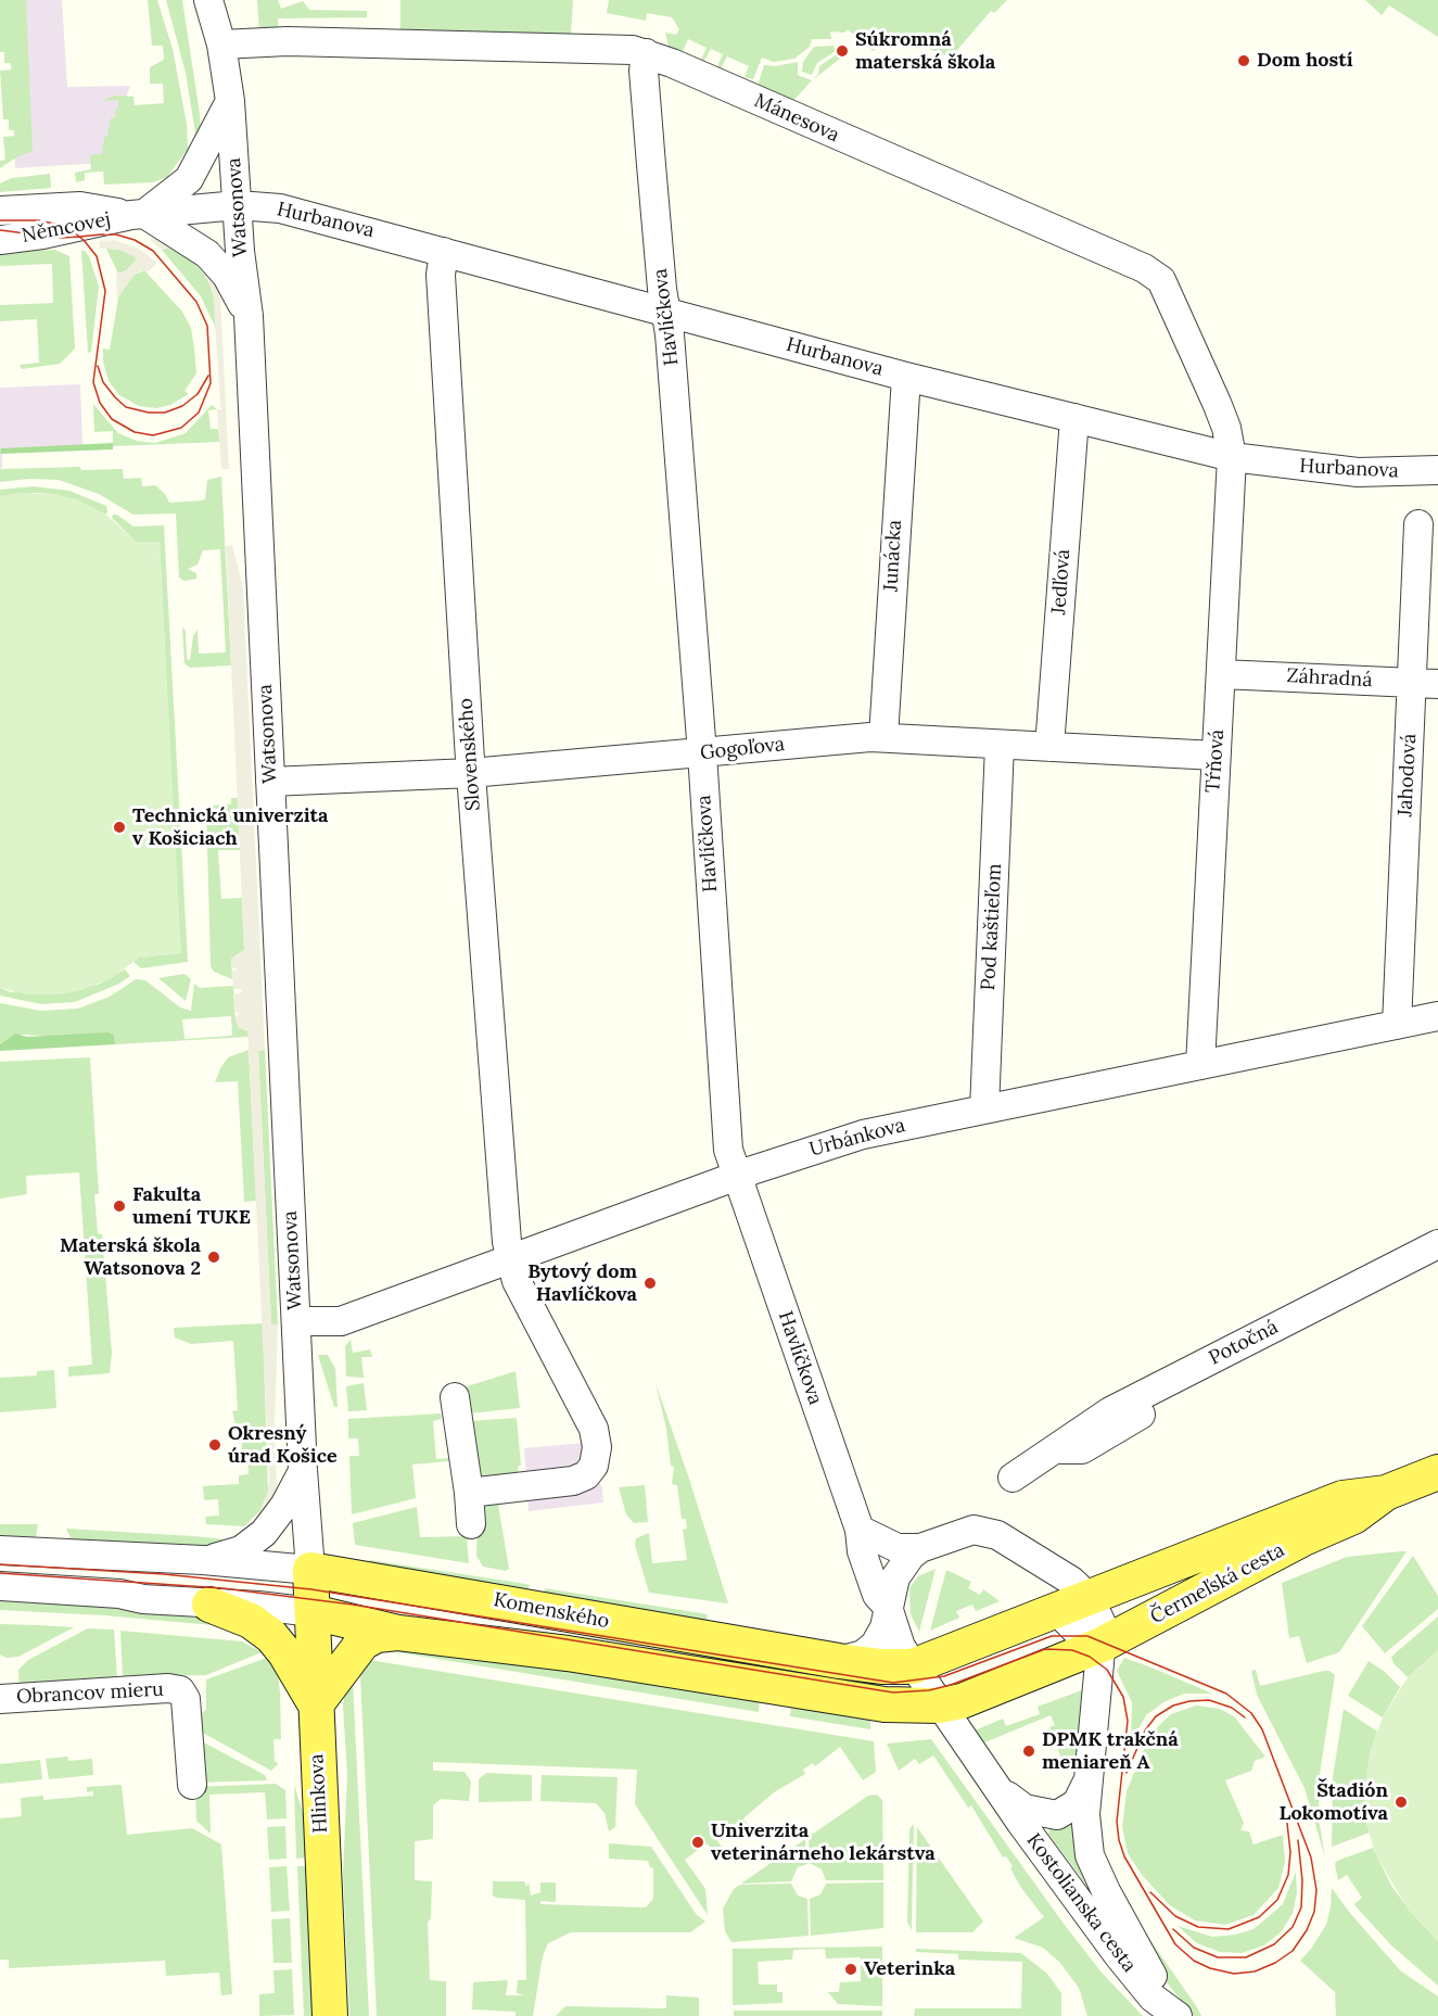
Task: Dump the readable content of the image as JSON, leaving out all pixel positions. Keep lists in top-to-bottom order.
{
  "streets": {
    "main road": ["Čermeľská cesta", "Komenského", "Hlinkova"],
    "street": [
      "Mánesova",
      "Watsonova",
      "Hurbanova",
      "Němcovej",
      "Havlíčkova",
      "Junácka",
      "Jedľová",
      "Záhradná",
      "Gogoľova",
      "Slovenského",
      "Tŕňová",
      "Jahodová",
      "Pod kaštieľom",
      "Urbánkova",
      "Potočná",
      "Obrancov mieru",
      "Kostolianska cesta"
    ]
  },
  "crossings": [
    ["Mánesova", "Watsonova"],
    ["Mánesova", "Hurbanova"],
    ["Mánesova", "Havlíčkova"],
    ["Mánesova", "Tŕňová"],
    ["Watsonova", "Hurbanova"],
    ["Watsonova", "Němcovej"],
    ["Watsonova", "Gogoľova"],
    ["Watsonova", "Urbánkova"],
    ["Watsonova", "Komenského"],
    ["Watsonova", "Hlinkova"],
    ["Hurbanova", "Němcovej"],
    ["Hurbanova", "Havlíčkova"],
    ["Hurbanova", "Junácka"],
    ["Hurbanova", "Jedľová"],
    ["Hurbanova", "Slovenského"],
    ["Hurbanova", "Tŕňová"],
    ["Havlíčkova", "Gogoľova"],
    ["Havlíčkova", "Urbánkova"],
    ["Havlíčkova", "Komenského"],
    ["Havlíčkova", "Kostolianska cesta"],
    ["Junácka", "Gogoľova"],
    ["Jedľová", "Gogoľova"],
    ["Záhradná", "Tŕňová"],
    ["Záhradná", "Jahodová"],
    ["Gogoľova", "Slovenského"],
    ["Gogoľova", "Tŕňová"],
    ["Gogoľova", "Pod kaštieľom"],
    ["Slovenského", "Urbánkova"],
    ["Tŕňová", "Urbánkova"],
    ["Jahodová", "Urbánkova"],
    ["Pod kaštieľom", "Urbánkova"],
    ["Čermeľská cesta", "Komenského"],
    ["Čermeľská cesta", "Kostolianska cesta"],
    ["Komenského", "Hlinkova"],
    ["Komenského", "Kostolianska cesta"]
  ],
  "places": [
    "Súkromná materská škola",
    "Dom hostí",
    "Technická univerzita v Košiciach",
    "Fakulta umení TUKE",
    "Materská škola Watsonova 2",
    "Bytový dom Havlíčkova",
    "Okresný úrad Košice",
    "DPMK trakčná meniareň A",
    "Štadión Lokomotíva",
    "Univerzita veterinárneho lekárstva",
    "Veterinka"
  ]
}
